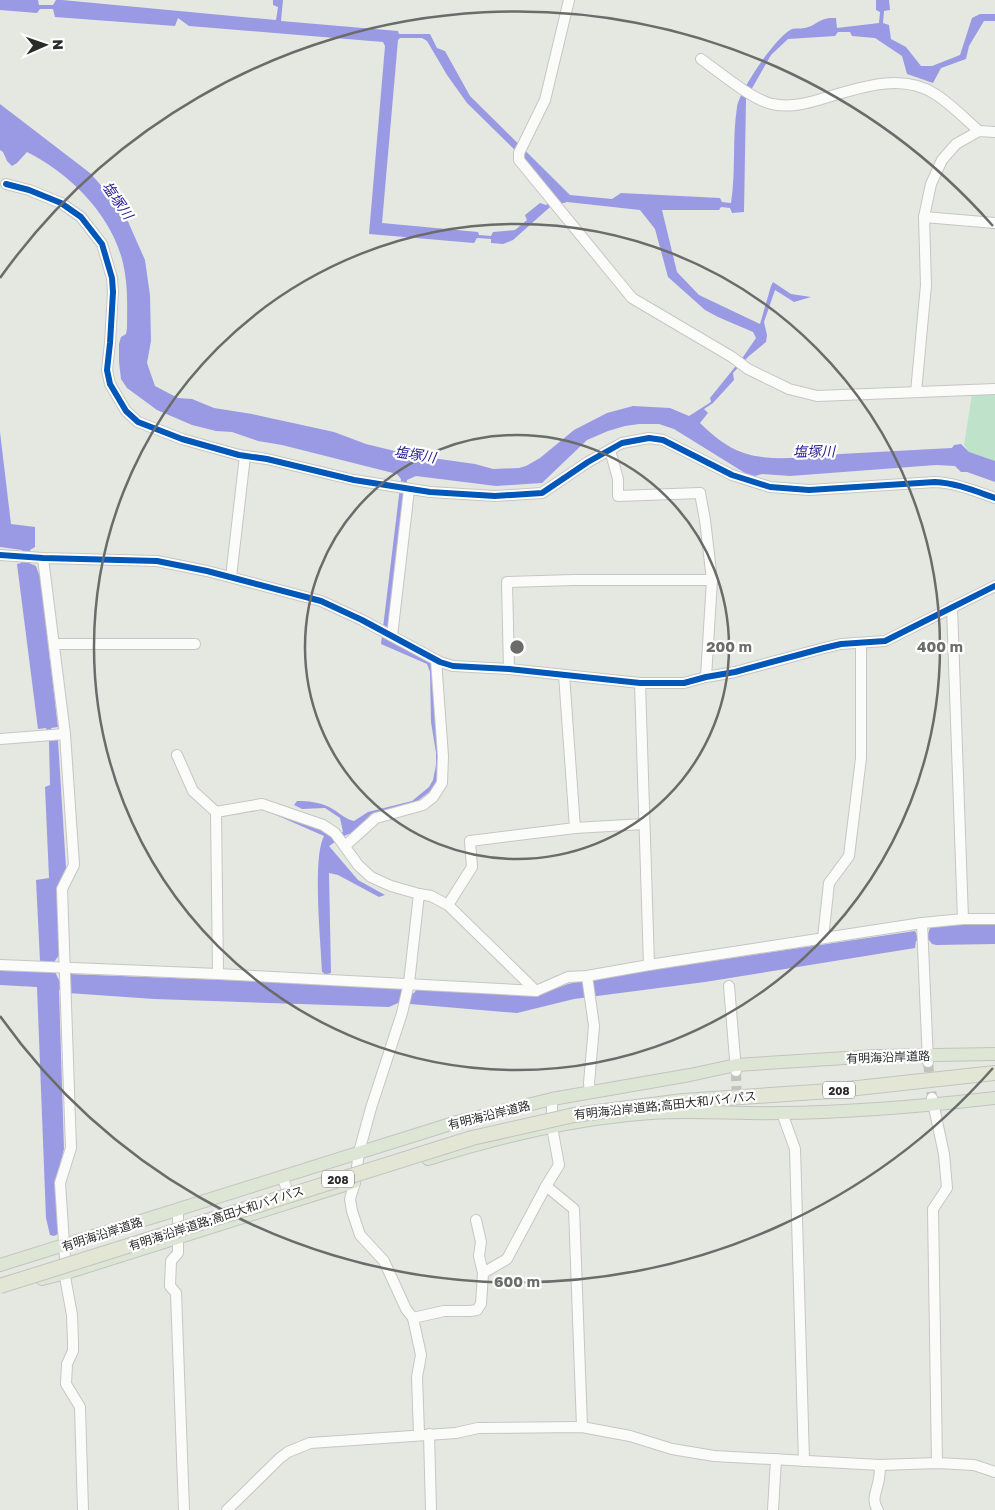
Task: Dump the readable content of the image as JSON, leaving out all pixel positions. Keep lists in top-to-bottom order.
{
  "streets": {
    "highway": ["208", "有明海沿岸道路;高田大和バイパス"],
    "main road": ["有明海沿岸道路"]
  },
  "water": ["塩塚川"],
  "north": "right",
  "rings": ["200 m", "400 m", "600 m"]
}
